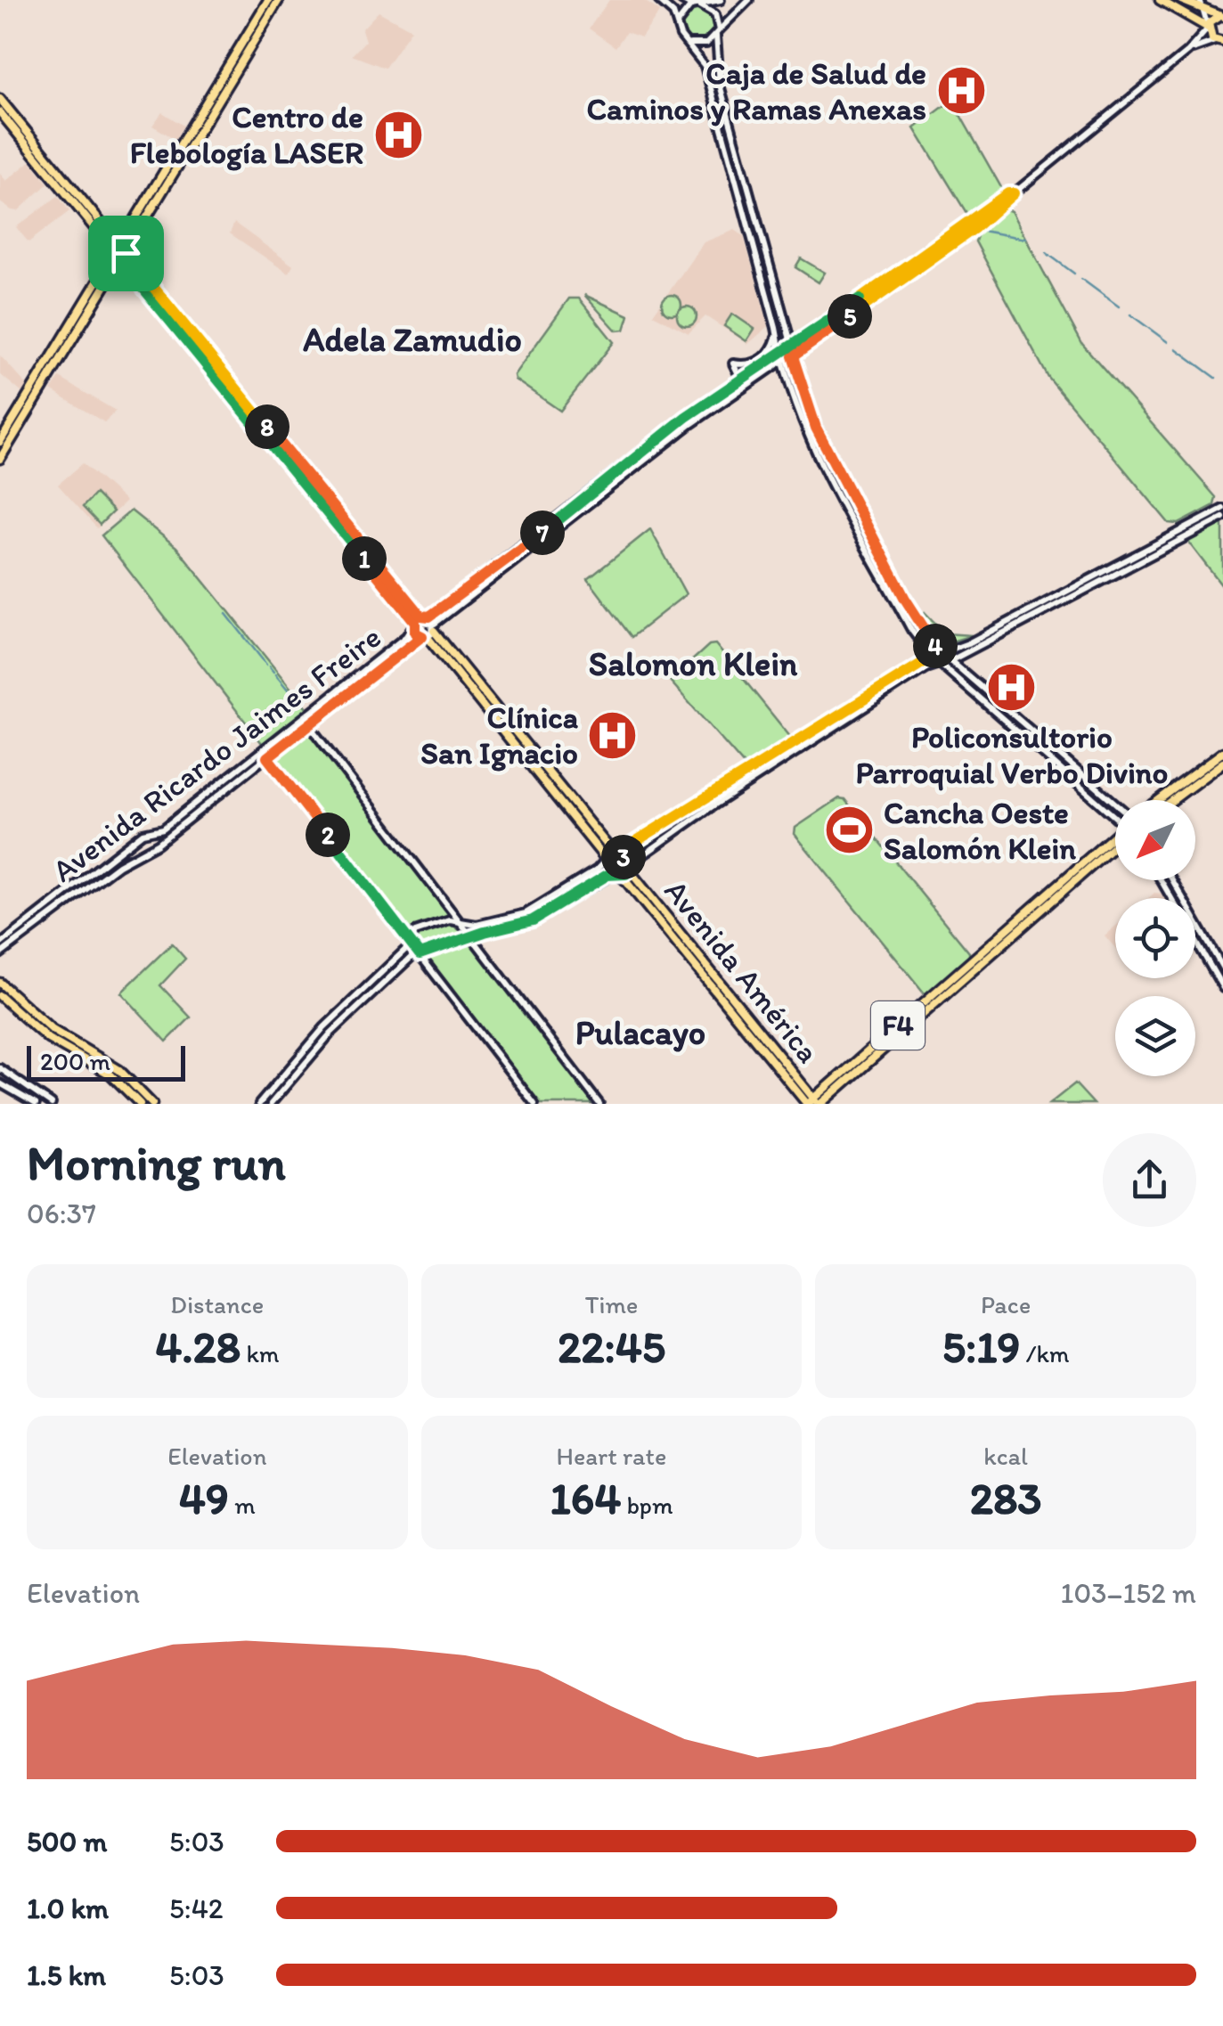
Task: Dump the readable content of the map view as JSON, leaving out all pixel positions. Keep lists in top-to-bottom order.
{
  "streets": {
    "main road": ["Avenida Ricardo Jaimes Freire", "Avenida América", "F4"]
  },
  "crossings": [
    ["Avenida América", "F4"]
  ],
  "districts": ["Adela Zamudio", "Salomon Klein", "Pulacayo"],
  "places": {
    "hospital": [
      "Caja de Salud de Caminos y Ramas Anexas",
      "Centro de Flebología LASER",
      "Policonsultorio Parroquial Verbo Divino",
      "Clínica San Ignacio"
    ],
    "sports": ["Cancha Oeste Salomón Klein"]
  },
  "scale_bar": "200 m",
  "north": "bottom left",
  "page": {
    "pins": [
      "5",
      "8",
      "7",
      "1",
      "4",
      "2",
      "3"
    ],
    "scale": "200 m",
    "heading": ["Morning run", "06:37"],
    "stats": [
      ["Distance", "4.28 km"],
      ["Time", "22:45"],
      ["Pace", "5:19 /km"],
      ["Elevation", "49 m"],
      ["Heart rate", "164 bpm"],
      ["kcal", "283"]
    ],
    "chart": ["Elevation", "103–152 m"],
    "list": [
      {
        "name": "500 m",
        "note": "5:03"
      },
      {
        "name": "1.0 km",
        "note": "5:42"
      },
      {
        "name": "1.5 km",
        "note": "5:03"
      }
    ]
  }
}
